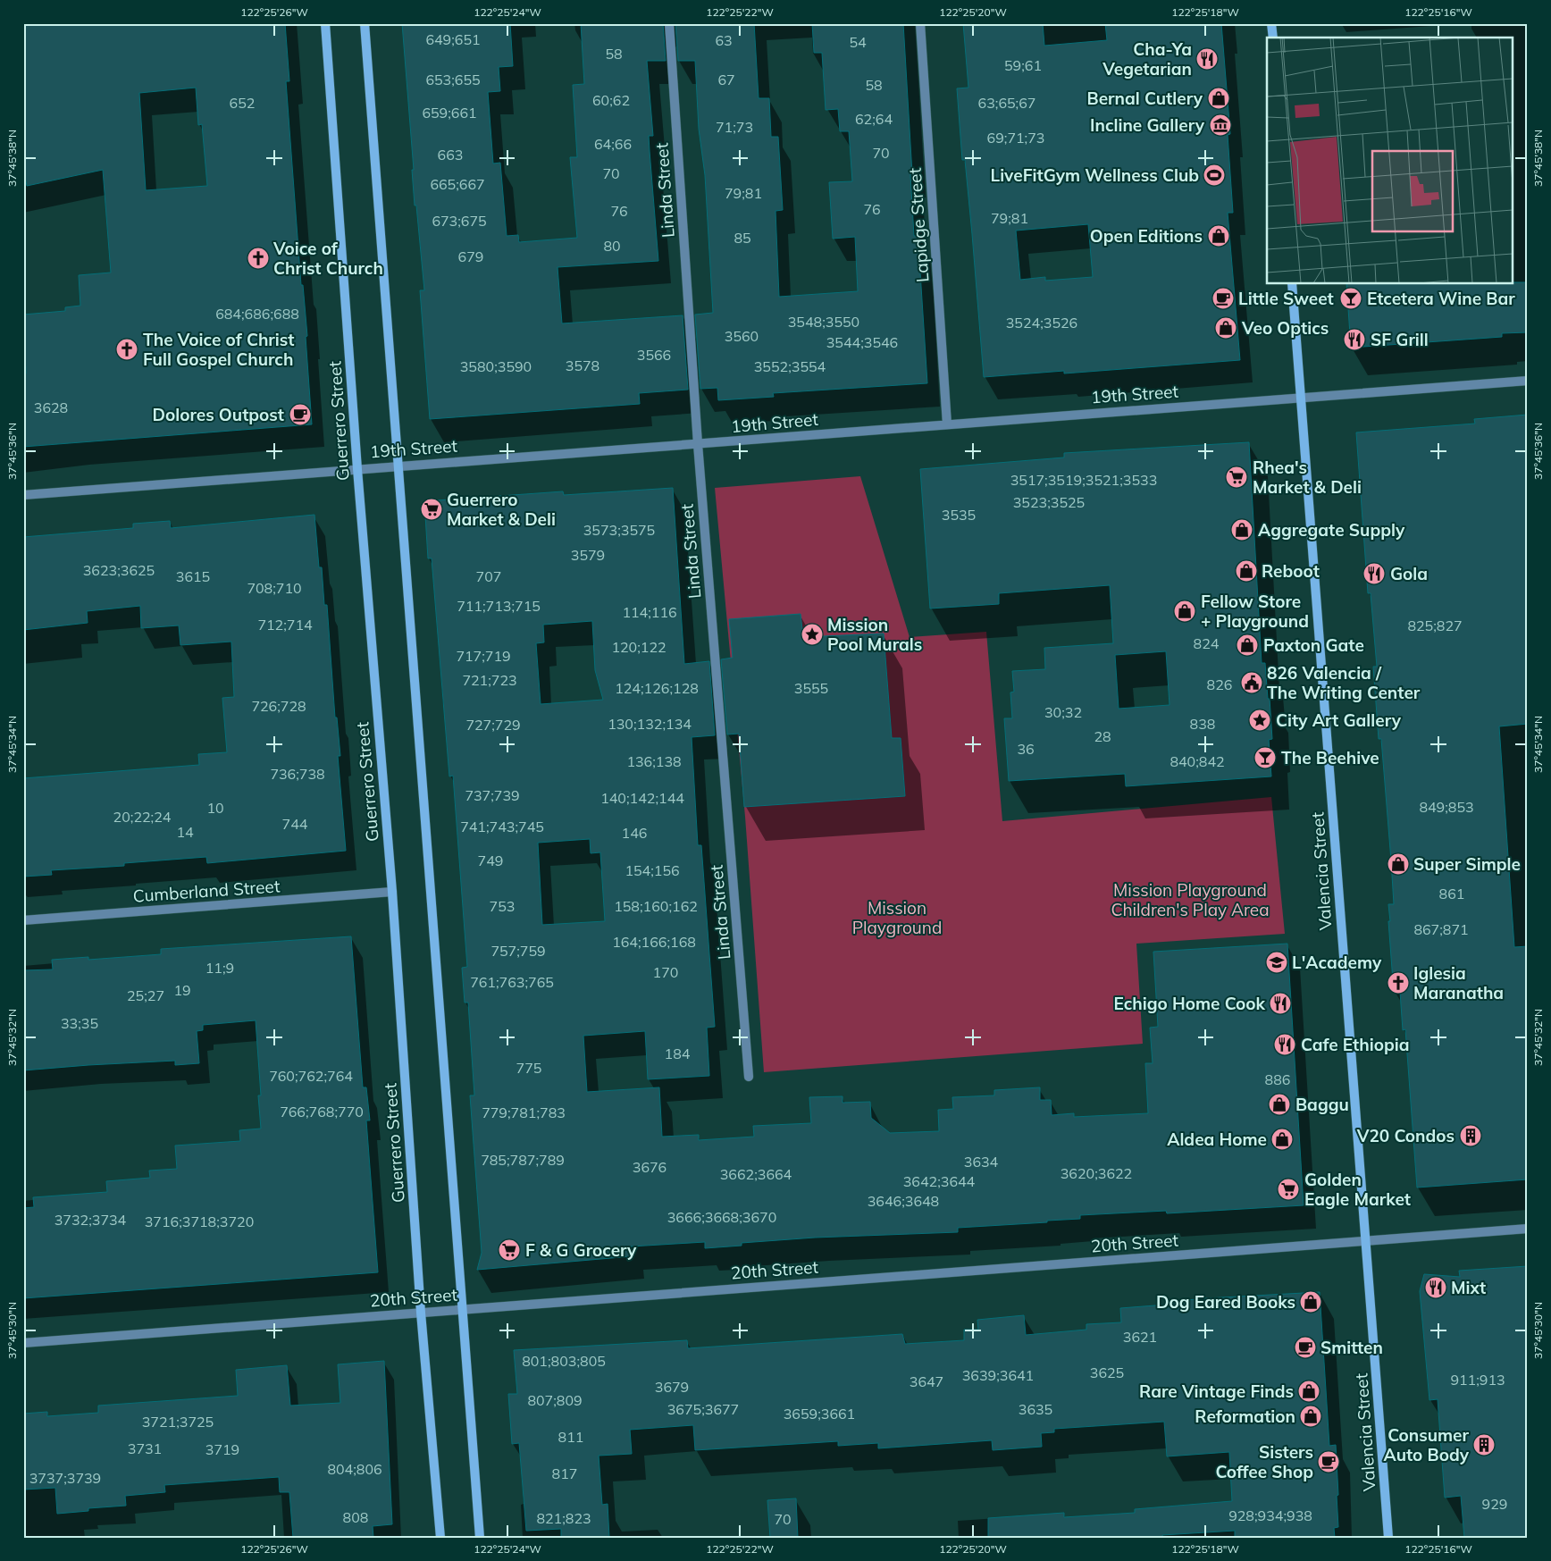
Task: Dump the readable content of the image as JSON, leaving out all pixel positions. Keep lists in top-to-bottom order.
{
  "streets": {
    "main road": ["Guerrero Street", "Valencia Street"],
    "street": [
      "Linda Street",
      "Lapidge Street",
      "19th Street",
      "Cumberland Street",
      "20th Street"
    ]
  },
  "crossings": [
    ["Linda Street", "19th Street"],
    ["Lapidge Street", "19th Street"],
    ["19th Street", "Guerrero Street"],
    ["19th Street", "Valencia Street"],
    ["Guerrero Street", "Cumberland Street"],
    ["Guerrero Street", "20th Street"],
    ["Valencia Street", "20th Street"]
  ],
  "parks": ["Mission Playground Children's Play Area", "Mission Playground"],
  "places": {
    "restaurant": [
      "Cha-Ya Vegetarian",
      "SF Grill",
      "Gola",
      "Echigo Home Cook",
      "Cafe Ethiopia",
      "Mixt"
    ],
    "shop": [
      "Bernal Cutlery",
      "Open Editions",
      "Veo Optics",
      "Aggregate Supply",
      "Reboot",
      "Fellow Store + Playground",
      "Paxton Gate",
      "Super Simple",
      "Baggu",
      "Aldea Home",
      "Dog Eared Books",
      "Rare Vintage Finds",
      "Reformation"
    ],
    "museum": ["Incline Gallery"],
    "sports": ["LiveFitGym Wellness Club"],
    "church": ["Voice of Christ Church", "The Voice of Christ Full Gospel Church", "Iglesia Maranatha"],
    "cafe": [
      "Little Sweet",
      "Dolores Outpost",
      "Smitten",
      "Sisters Coffee Shop"
    ],
    "bar": ["Etcetera Wine Bar", "The Beehive"],
    "supermarket": [
      "Rhea's Market & Deli",
      "Guerrero Market & Deli",
      "Golden Eagle Market",
      "F & G Grocery"
    ],
    "place": ["Mission Pool Murals", "City Art Gallery"],
    "public building": ["826 Valencia / The Writing Center"],
    "school or university": ["L'Academy"],
    "building": ["V20 Condos", "Consumer Auto Body"]
  },
  "house_numbers": [
    "649;651",
    "63",
    "54",
    "58",
    "59;61",
    "653;655",
    "67",
    "58",
    "60;62",
    "652",
    "63;65;67",
    "659;661",
    "62;64",
    "71;73",
    "69;71;73",
    "64;66",
    "70",
    "663",
    "70",
    "665;667",
    "79;81",
    "76",
    "76",
    "79;81",
    "673;675",
    "85",
    "80",
    "679",
    "684;686;688",
    "3548;3550",
    "3524;3526",
    "3560",
    "3544;3546",
    "3566",
    "3578",
    "3580;3590",
    "3552;3554",
    "3628",
    "3517;3519;3521;3533",
    "3523;3525",
    "3535",
    "3573;3575",
    "3579",
    "3623;3625",
    "3615",
    "707",
    "708;710",
    "711;713;715",
    "114;116",
    "712;714",
    "825;827",
    "824",
    "120;122",
    "717;719",
    "721;723",
    "826",
    "124;126;128",
    "3555",
    "726;728",
    "30;32",
    "130;132;134",
    "838",
    "727;729",
    "28",
    "36",
    "136;138",
    "840;842",
    "736;738",
    "737;739",
    "140;142;144",
    "849;853",
    "10",
    "20;22;24",
    "744",
    "741;743;745",
    "14",
    "146",
    "749",
    "154;156",
    "861",
    "753",
    "158;160;162",
    "867;871",
    "164;166;168",
    "757;759",
    "11;9",
    "170",
    "761;763;765",
    "19",
    "25;27",
    "33;35",
    "184",
    "775",
    "760;762;764",
    "886",
    "766;768;770",
    "779;781;783",
    "785;787;789",
    "3634",
    "3676",
    "3620;3622",
    "3662;3664",
    "3642;3644",
    "3646;3648",
    "3666;3668;3670",
    "3732;3734",
    "3716;3718;3720",
    "3621",
    "801;803;805",
    "3625",
    "3639;3641",
    "911;913",
    "3647",
    "3679",
    "807;809",
    "3675;3677",
    "3635",
    "3659;3661",
    "3721;3725",
    "811",
    "3731",
    "3719",
    "804;806",
    "817",
    "3737;3739",
    "929",
    "928;934;938",
    "808",
    "821;823",
    "70"
  ],
  "coordinates": [
    "122°25'26\"W",
    "122°25'24\"W",
    "122°25'22\"W",
    "122°25'20\"W",
    "122°25'18\"W",
    "122°25'16\"W",
    "37°45'38\"N",
    "37°45'36\"N",
    "37°45'34\"N",
    "37°45'32\"N",
    "37°45'30\"N"
  ]
}
